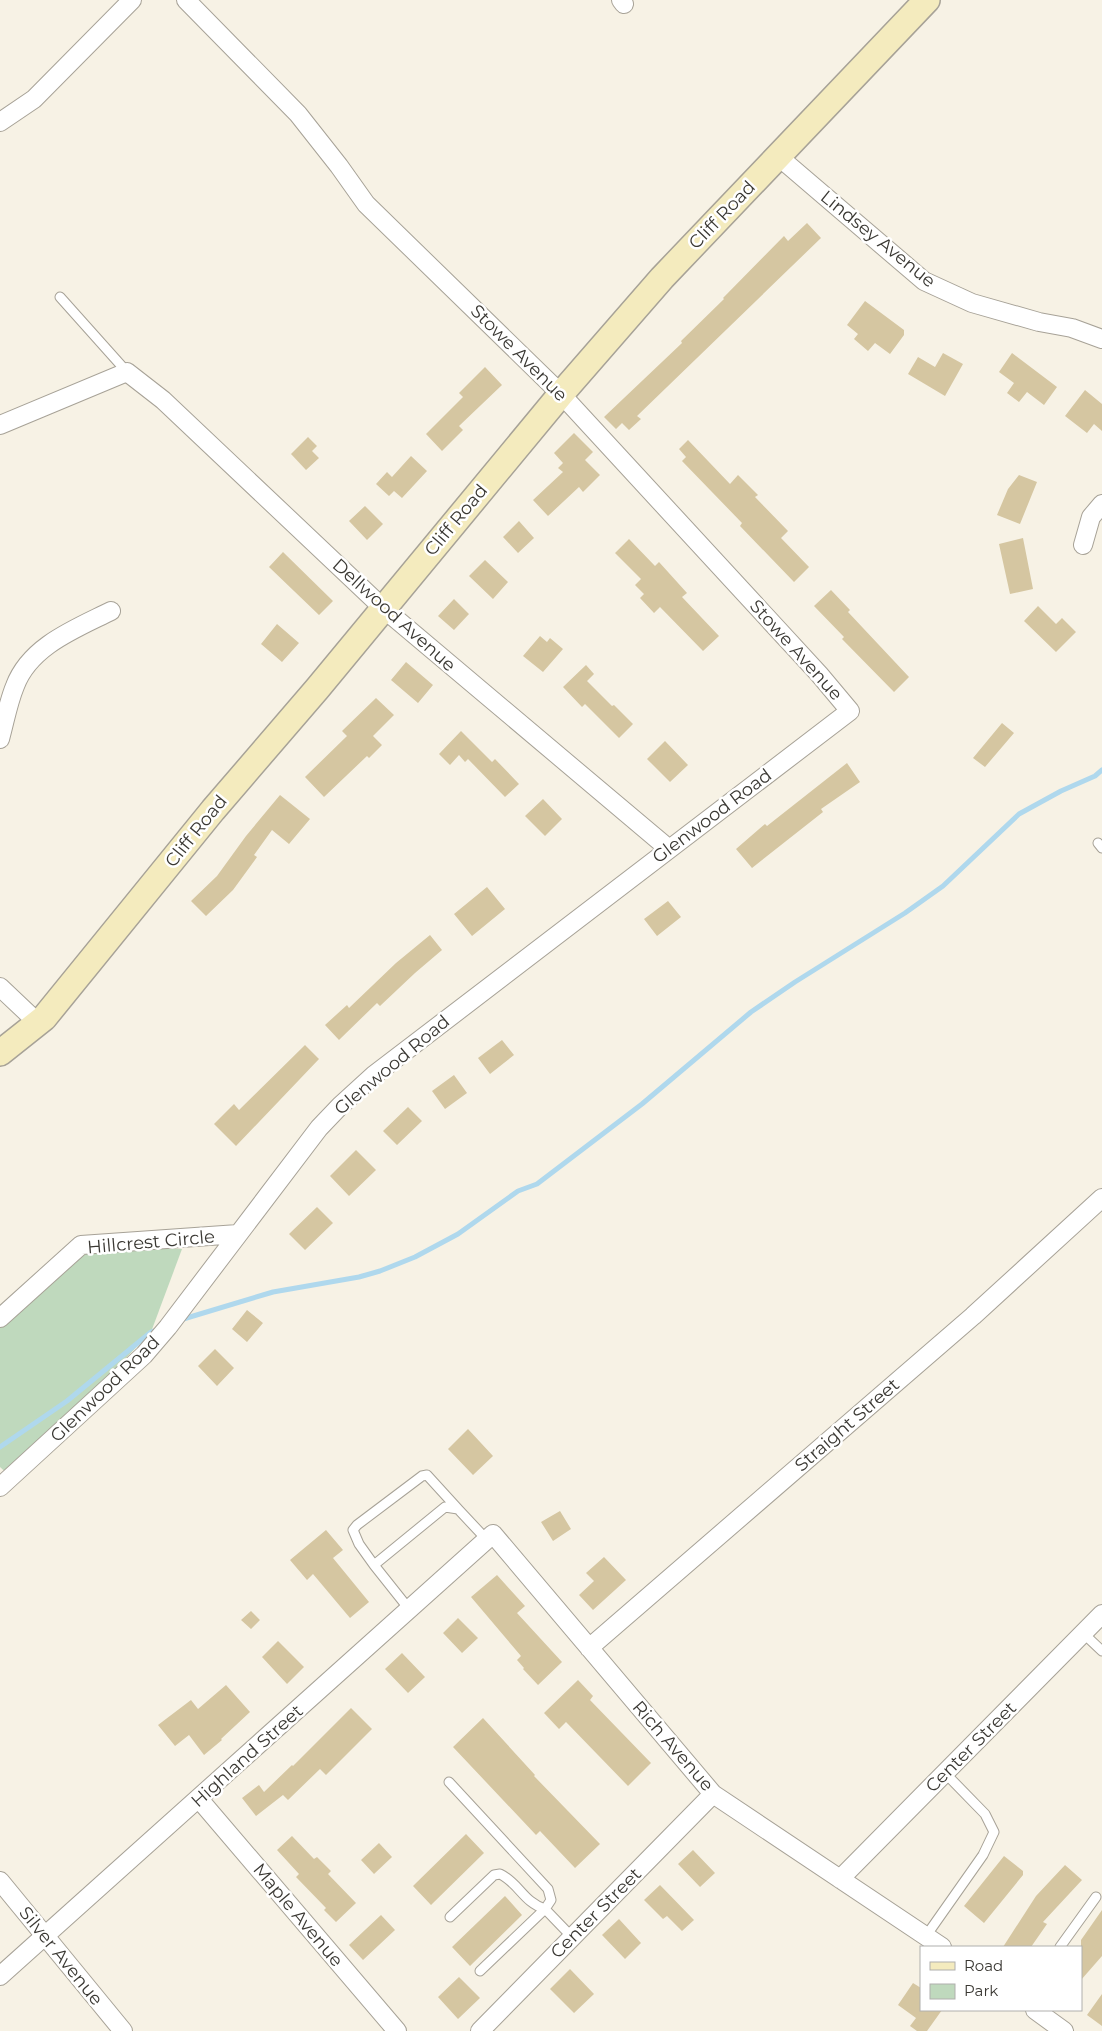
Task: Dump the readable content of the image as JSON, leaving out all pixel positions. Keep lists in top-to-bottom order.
{
  "streets": {
    "street": [
      "Cliff Road",
      "Lindsey Avenue",
      "Stowe Avenue",
      "Dellwood Avenue",
      "Glenwood Road",
      "Hillcrest Circle",
      "Straight Street",
      "Rich Avenue",
      "Center Street",
      "Highland Street",
      "Maple Avenue",
      "Silver Avenue"
    ]
  },
  "crossings": [
    ["Cliff Road", "Lindsey Avenue"],
    ["Cliff Road", "Stowe Avenue"],
    ["Cliff Road", "Dellwood Avenue"],
    ["Stowe Avenue", "Glenwood Road"],
    ["Dellwood Avenue", "Glenwood Road"],
    ["Glenwood Road", "Hillcrest Circle"],
    ["Straight Street", "Rich Avenue"],
    ["Rich Avenue", "Center Street"],
    ["Rich Avenue", "Highland Street"],
    ["Highland Street", "Maple Avenue"],
    ["Highland Street", "Silver Avenue"]
  ],
  "legend": ["Road", "Park"]
}
